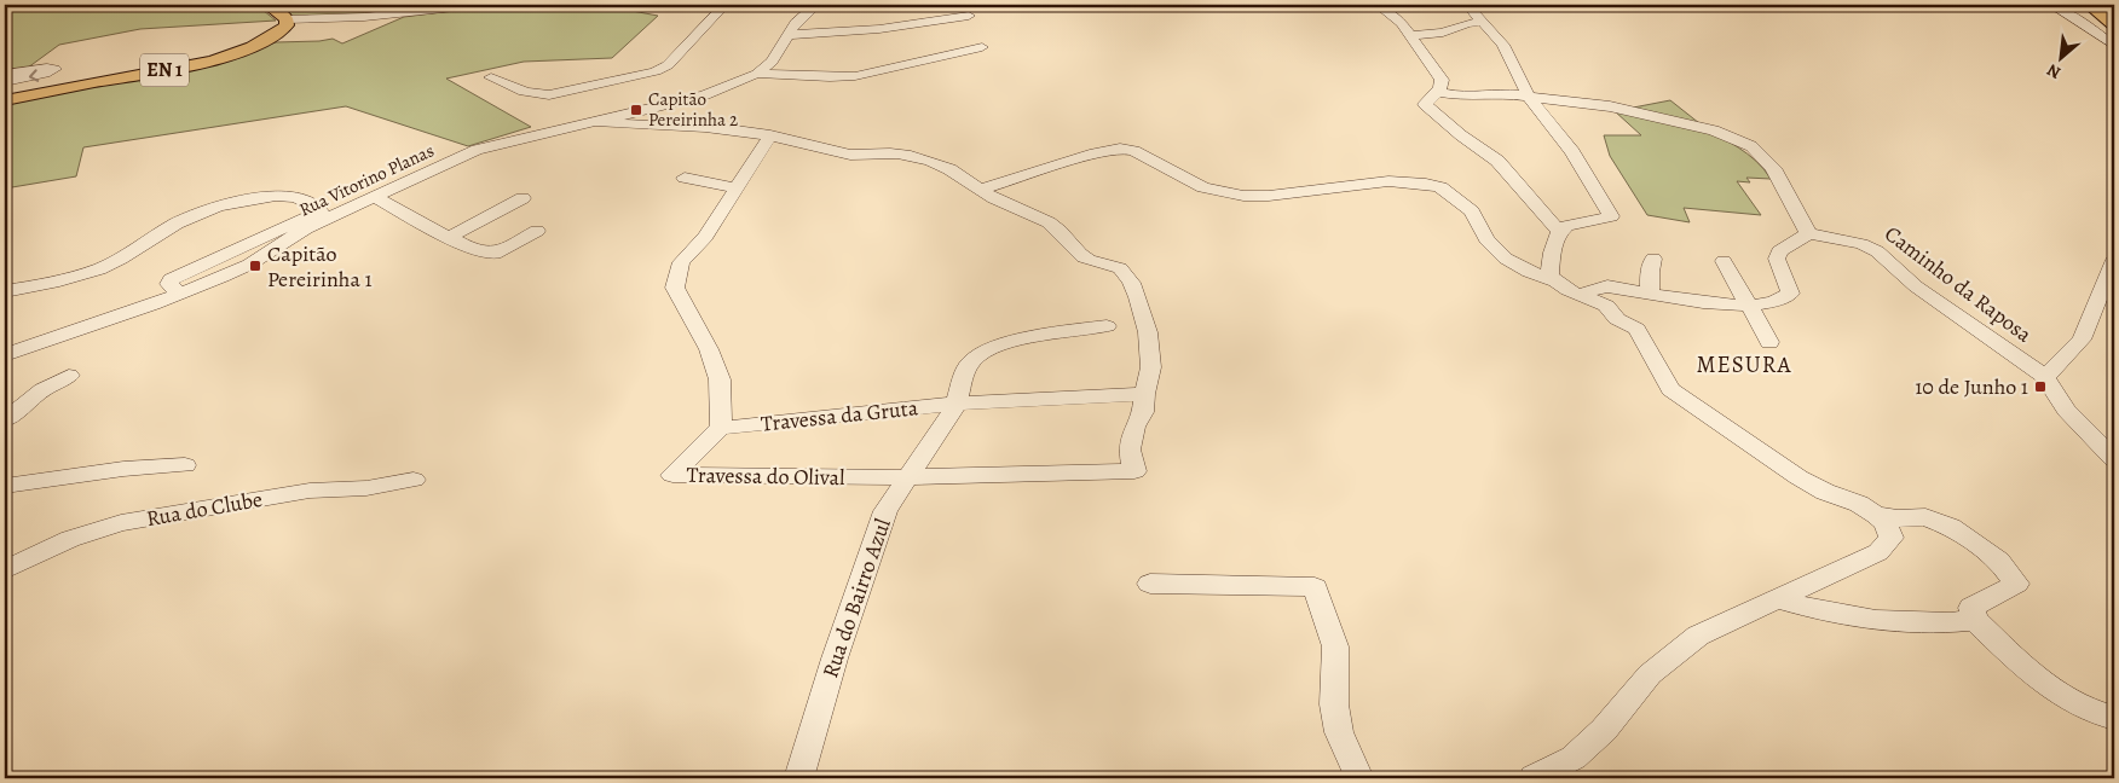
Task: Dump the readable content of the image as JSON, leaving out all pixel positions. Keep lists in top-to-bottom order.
{
  "streets": {
    "main road": ["EN 1"],
    "street": [
      "Rua Vitorino Planas",
      "Caminho da Raposa",
      "Travessa da Gruta",
      "Travessa do Olival",
      "Rua do Clube",
      "Rua do Bairro Azul"
    ]
  },
  "crossings": [
    ["Travessa da Gruta", "Travessa do Olival"],
    ["Travessa da Gruta", "Rua do Bairro Azul"],
    ["Travessa do Olival", "Rua do Bairro Azul"]
  ],
  "districts": ["MESURA"],
  "places": {
    "transit": ["Capitão Pereirinha 2", "Capitão Pereirinha 1", "10 de Junho 1"]
  },
  "north": "bottom left"
}
